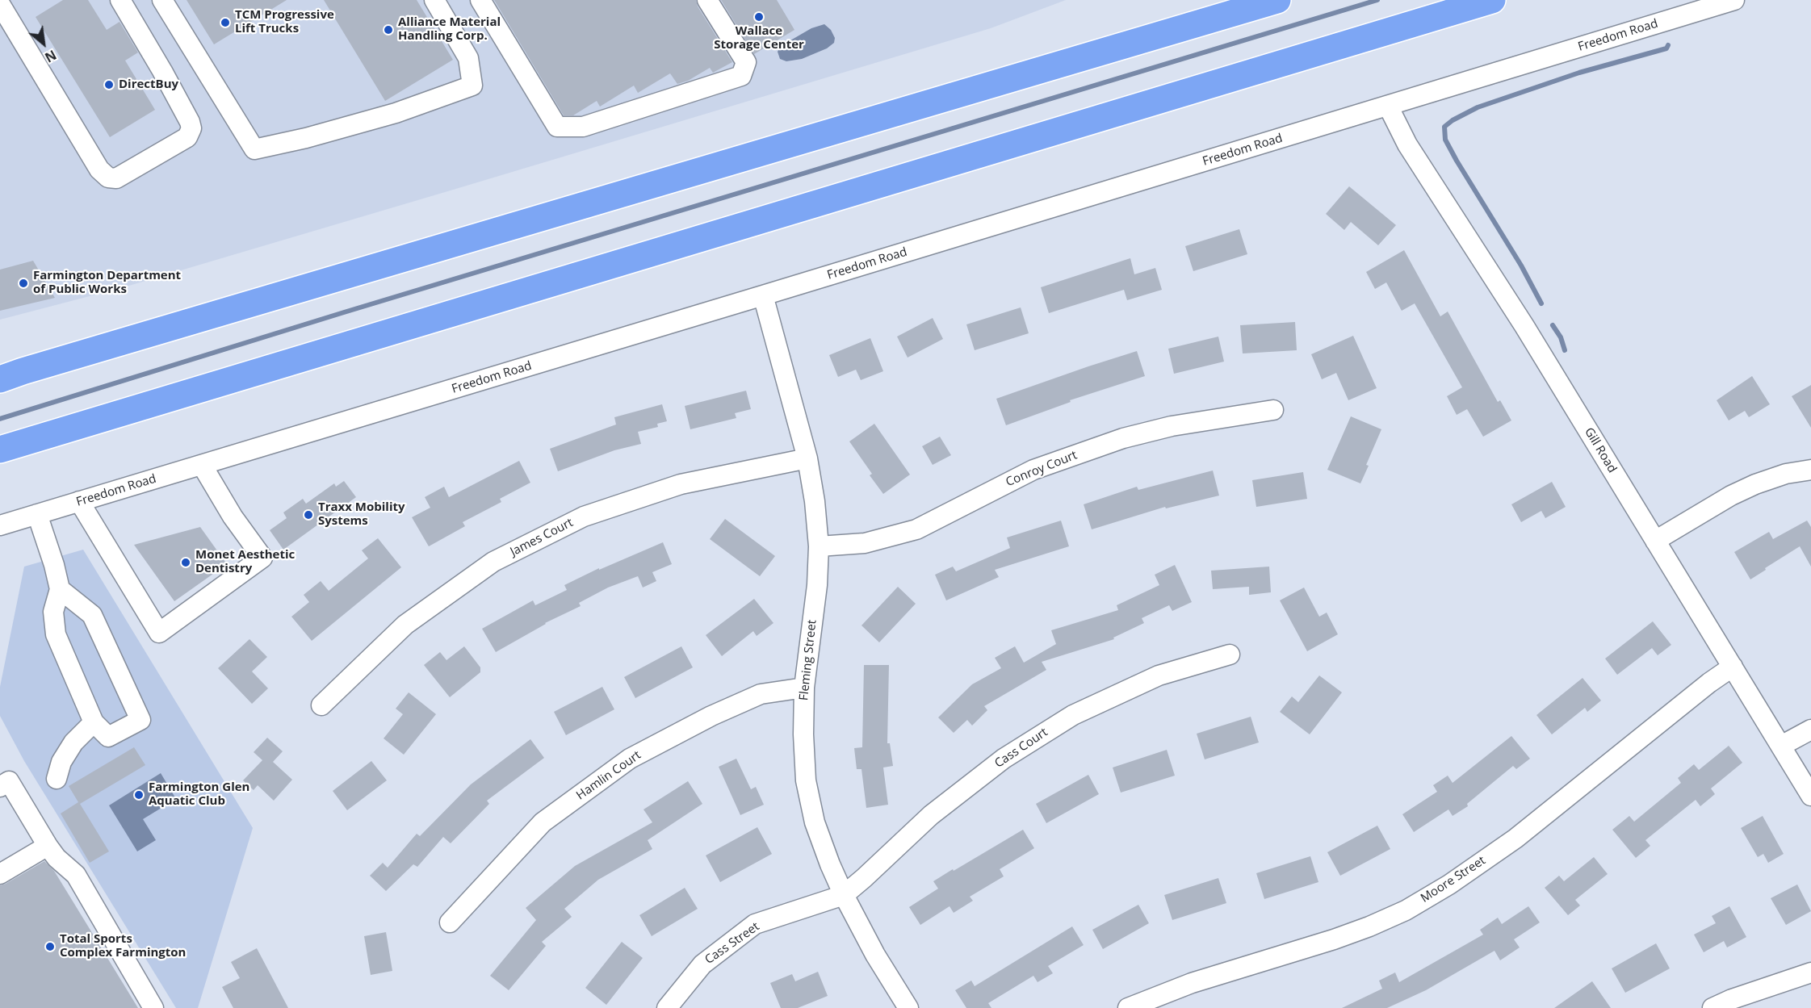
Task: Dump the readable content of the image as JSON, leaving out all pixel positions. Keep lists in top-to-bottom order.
{
  "streets": {
    "street": [
      "Freedom Road",
      "Gill Road",
      "Conroy Court",
      "James Court",
      "Fleming Street",
      "Cass Court",
      "Hamlin Court",
      "Moore Street",
      "Cass Street"
    ]
  },
  "crossings": [
    ["Freedom Road", "Gill Road"],
    ["Freedom Road", "Fleming Street"],
    ["Gill Road", "Moore Street"],
    ["Conroy Court", "Fleming Street"],
    ["James Court", "Fleming Street"],
    ["Fleming Street", "Cass Court"],
    ["Fleming Street", "Hamlin Court"],
    ["Fleming Street", "Cass Street"],
    ["Cass Court", "Cass Street"]
  ],
  "places": [
    "Wallace Storage Center",
    "TCM Progressive Lift Trucks",
    "Alliance Material Handling Corp.",
    "DirectBuy",
    "Farmington Department of Public Works",
    "Traxx Mobility Systems",
    "Monet Aesthetic Dentistry",
    "Farmington Glen Aquatic Club",
    "Total Sports Complex Farmington"
  ],
  "north": "bottom right"
}
